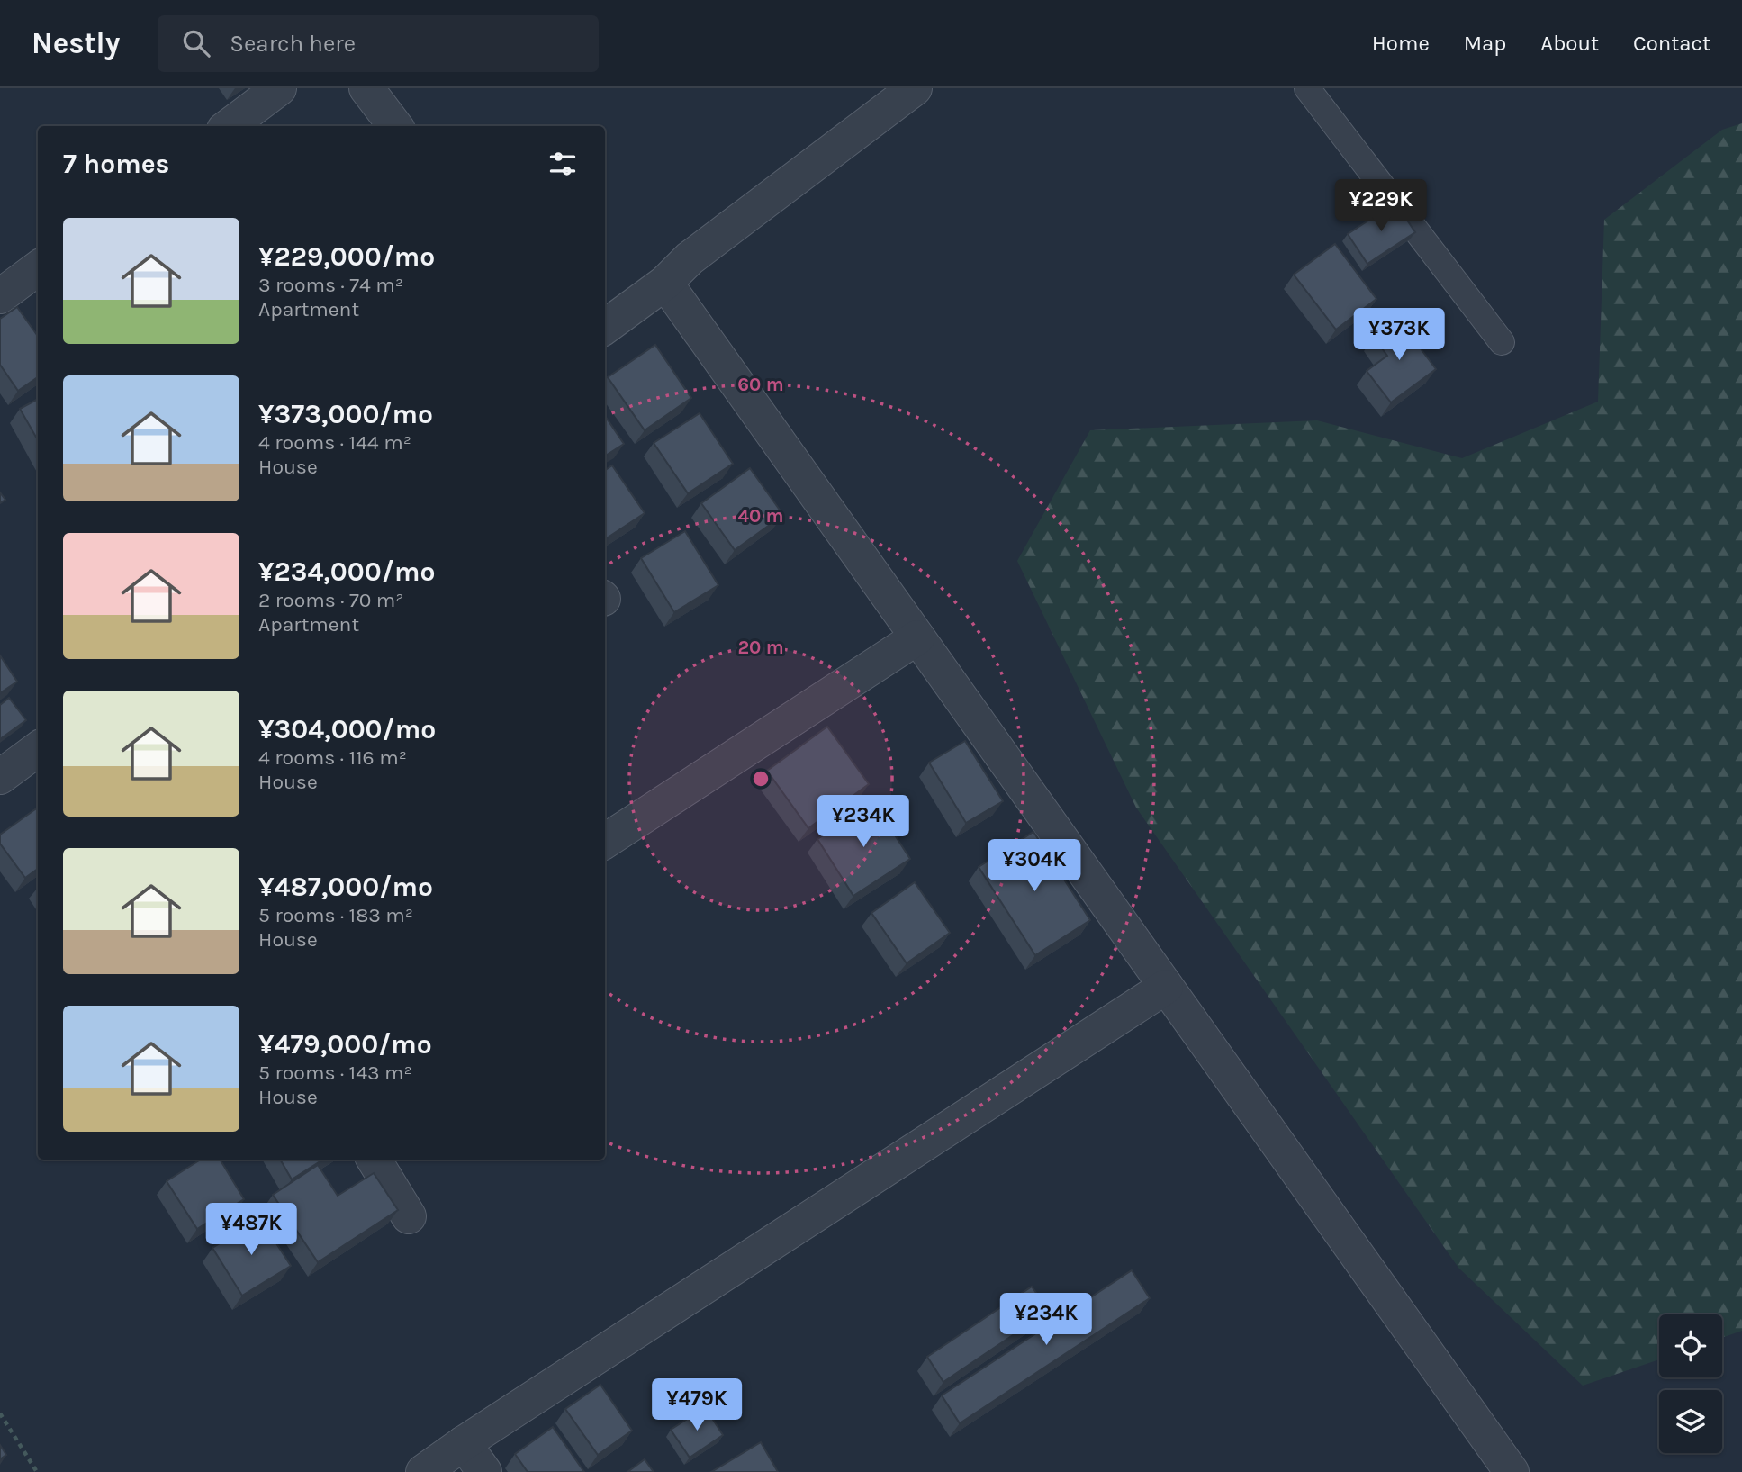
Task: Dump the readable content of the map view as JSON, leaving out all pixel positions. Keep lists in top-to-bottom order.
{
  "page": {
    "header": "Nestly",
    "search": "Search here",
    "nav": [
      "Home",
      "Map",
      "About",
      "Contact"
    ],
    "heading": "7 homes",
    "price": [
      "¥229K",
      "¥373K",
      "¥234K",
      "¥304K",
      "¥487K",
      "¥234K",
      "¥479K"
    ],
    "list": [
      {
        "name": "¥229,000/mo",
        "note": "3 rooms · 74 m² · Apartment"
      },
      {
        "name": "¥373,000/mo",
        "note": "4 rooms · 144 m² · House"
      },
      {
        "name": "¥234,000/mo",
        "note": "2 rooms · 70 m² · Apartment"
      },
      {
        "name": "¥304,000/mo",
        "note": "4 rooms · 116 m² · House"
      },
      {
        "name": "¥487,000/mo",
        "note": "5 rooms · 183 m² · House"
      },
      {
        "name": "¥479,000/mo",
        "note": "5 rooms · 143 m² · House"
      }
    ]
  },
  "rings": ["60 m", "40 m", "20 m"]
}
